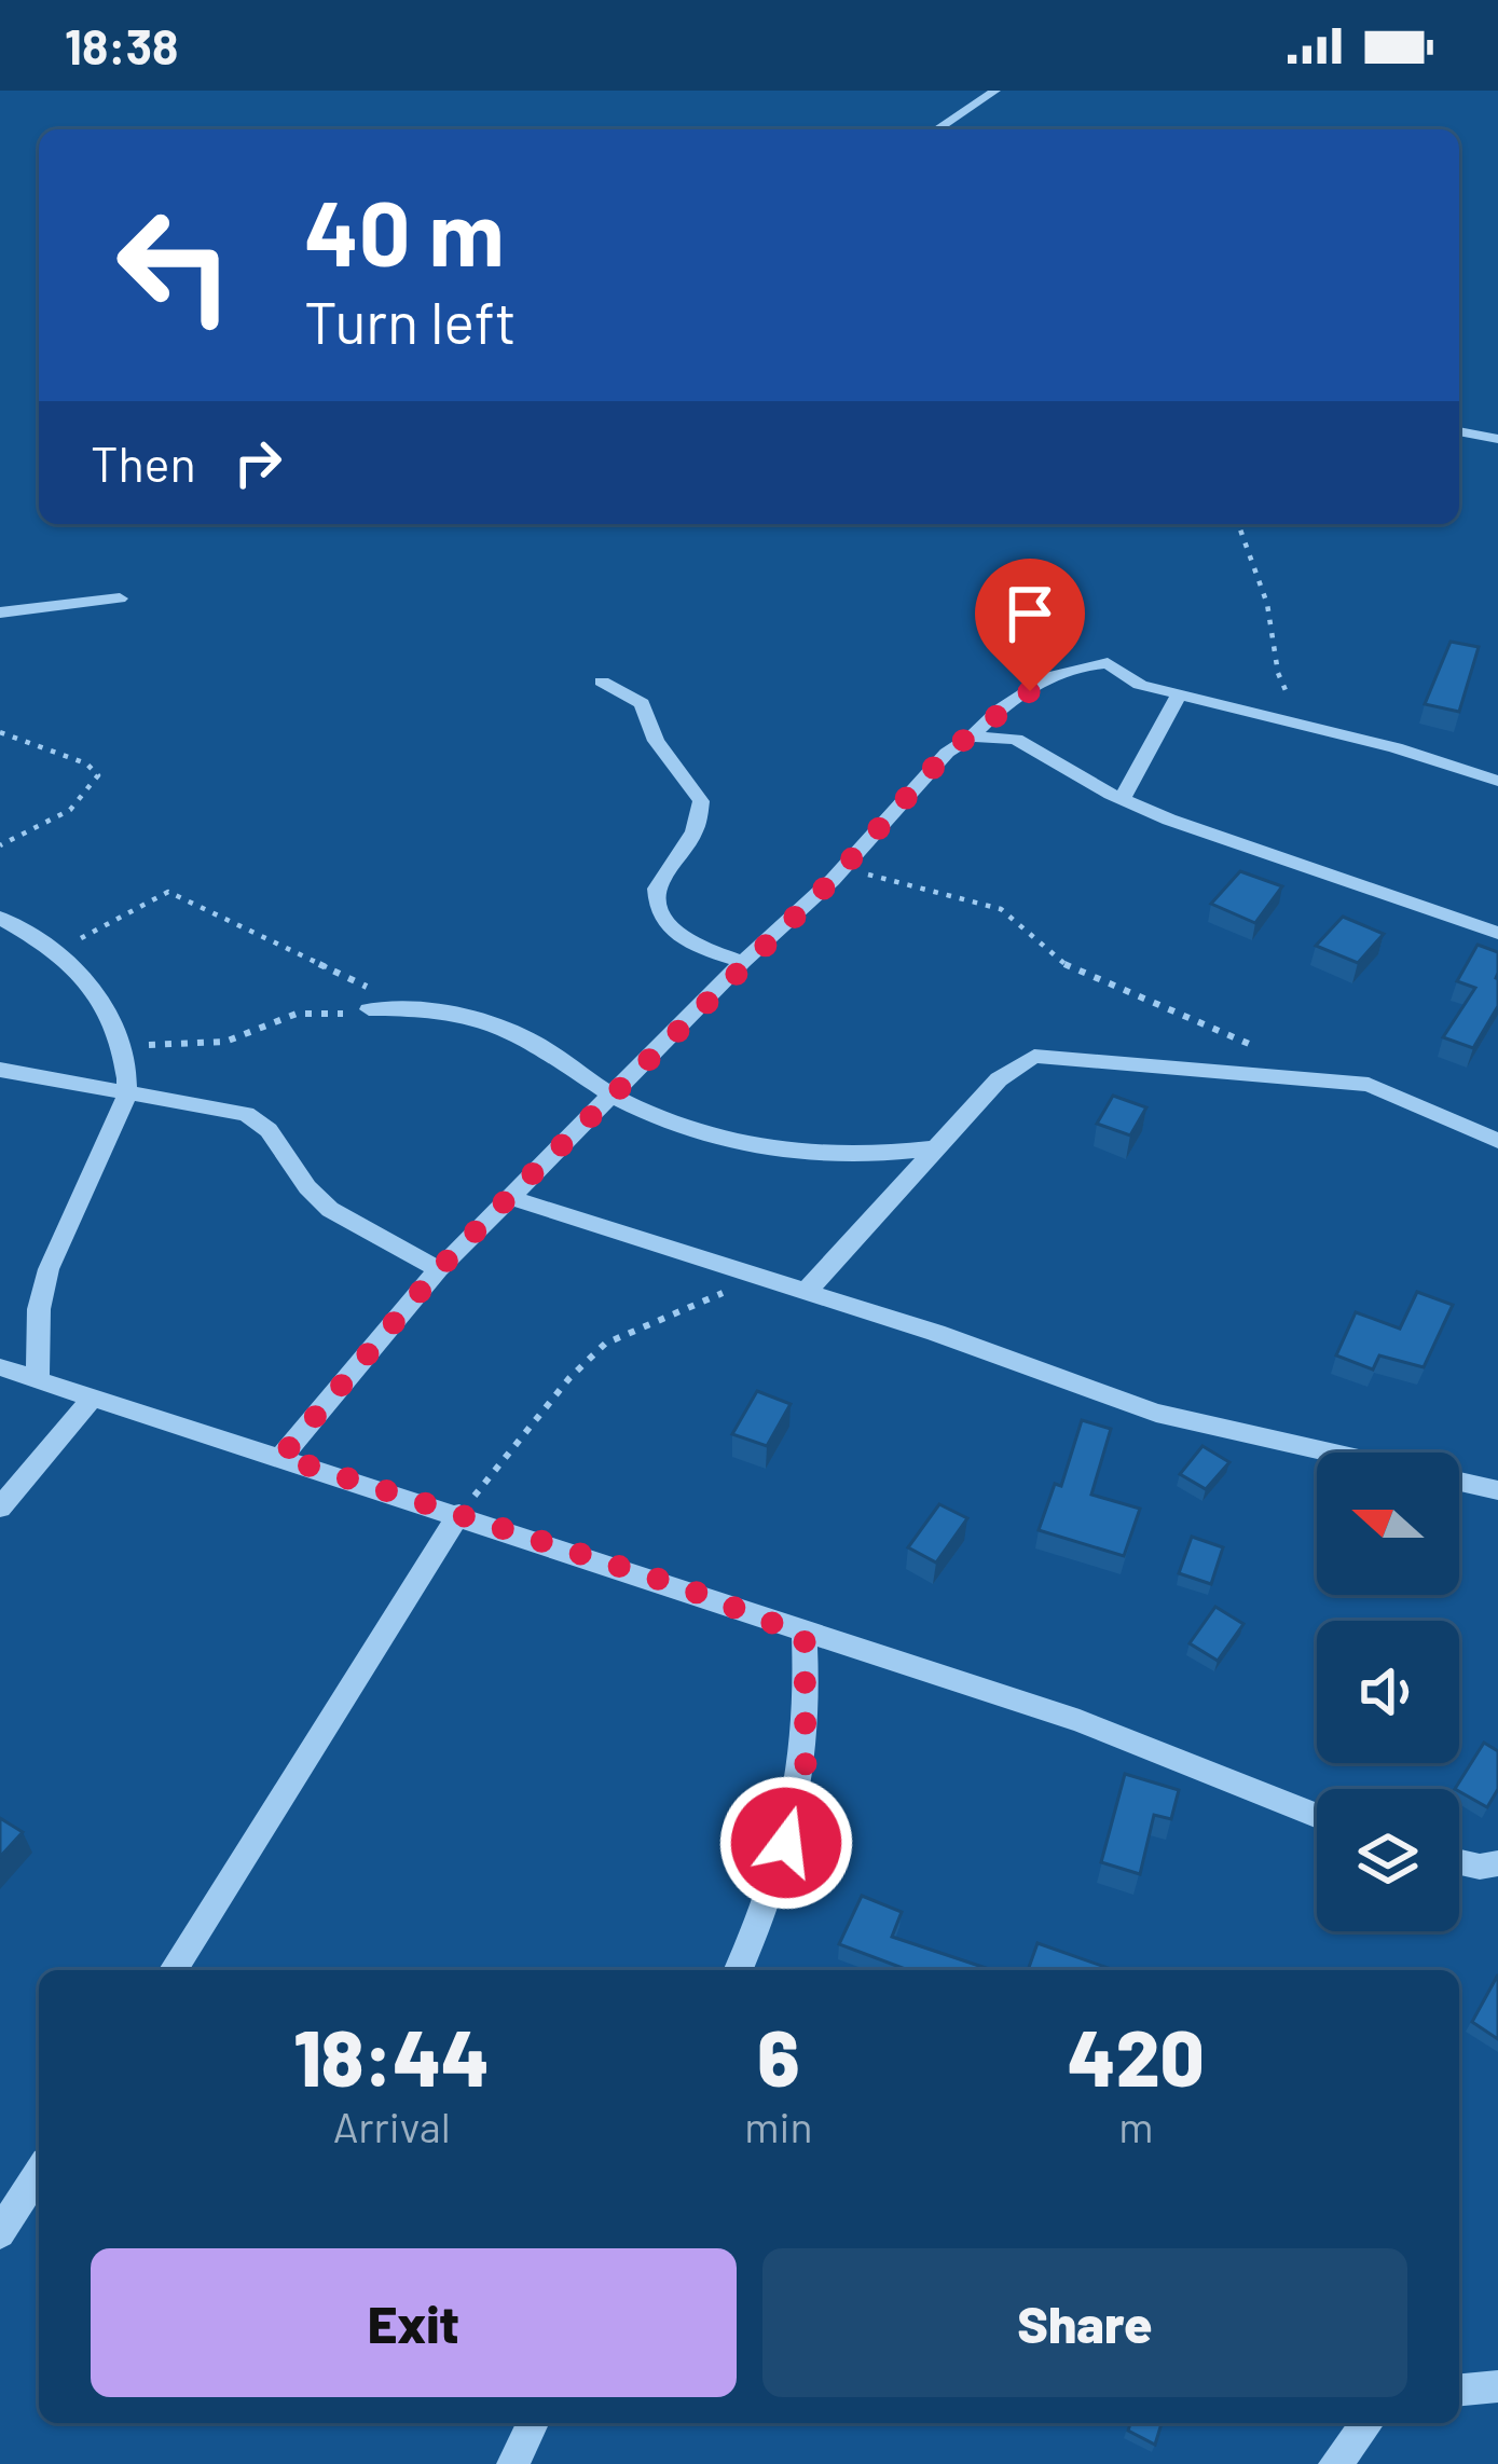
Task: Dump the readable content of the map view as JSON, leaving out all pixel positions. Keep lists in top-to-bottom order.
{
  "north": "left",
  "page": {
    "status": "18:38",
    "turn": ["40 m", "Turn left"],
    "then": "Then",
    "eta": [
      "18:44",
      "Arrival",
      "6",
      "min",
      "420",
      "m"
    ],
    "buttons": ["Exit", "Share"]
  }
}
